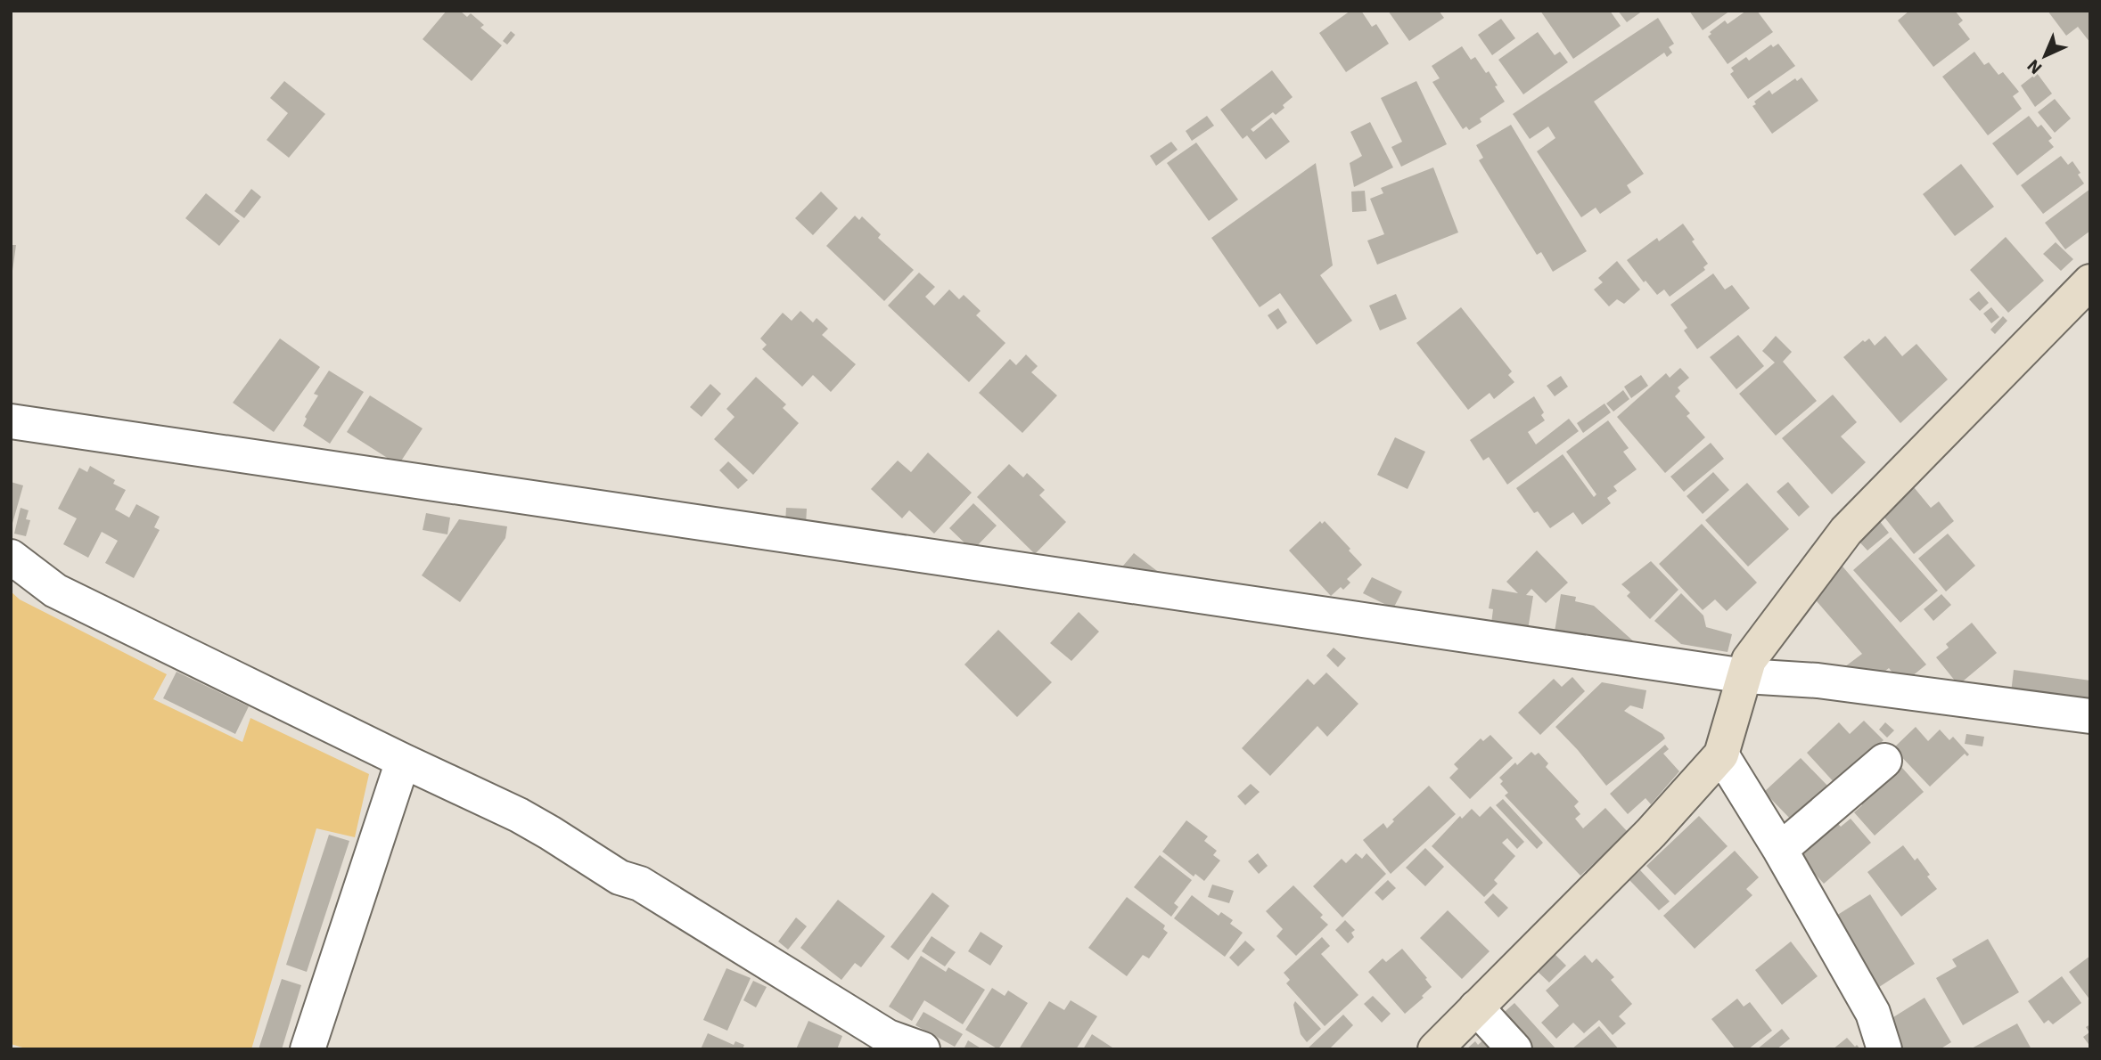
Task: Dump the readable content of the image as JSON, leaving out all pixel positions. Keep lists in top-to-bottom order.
{
  "north": "bottom left"
}
